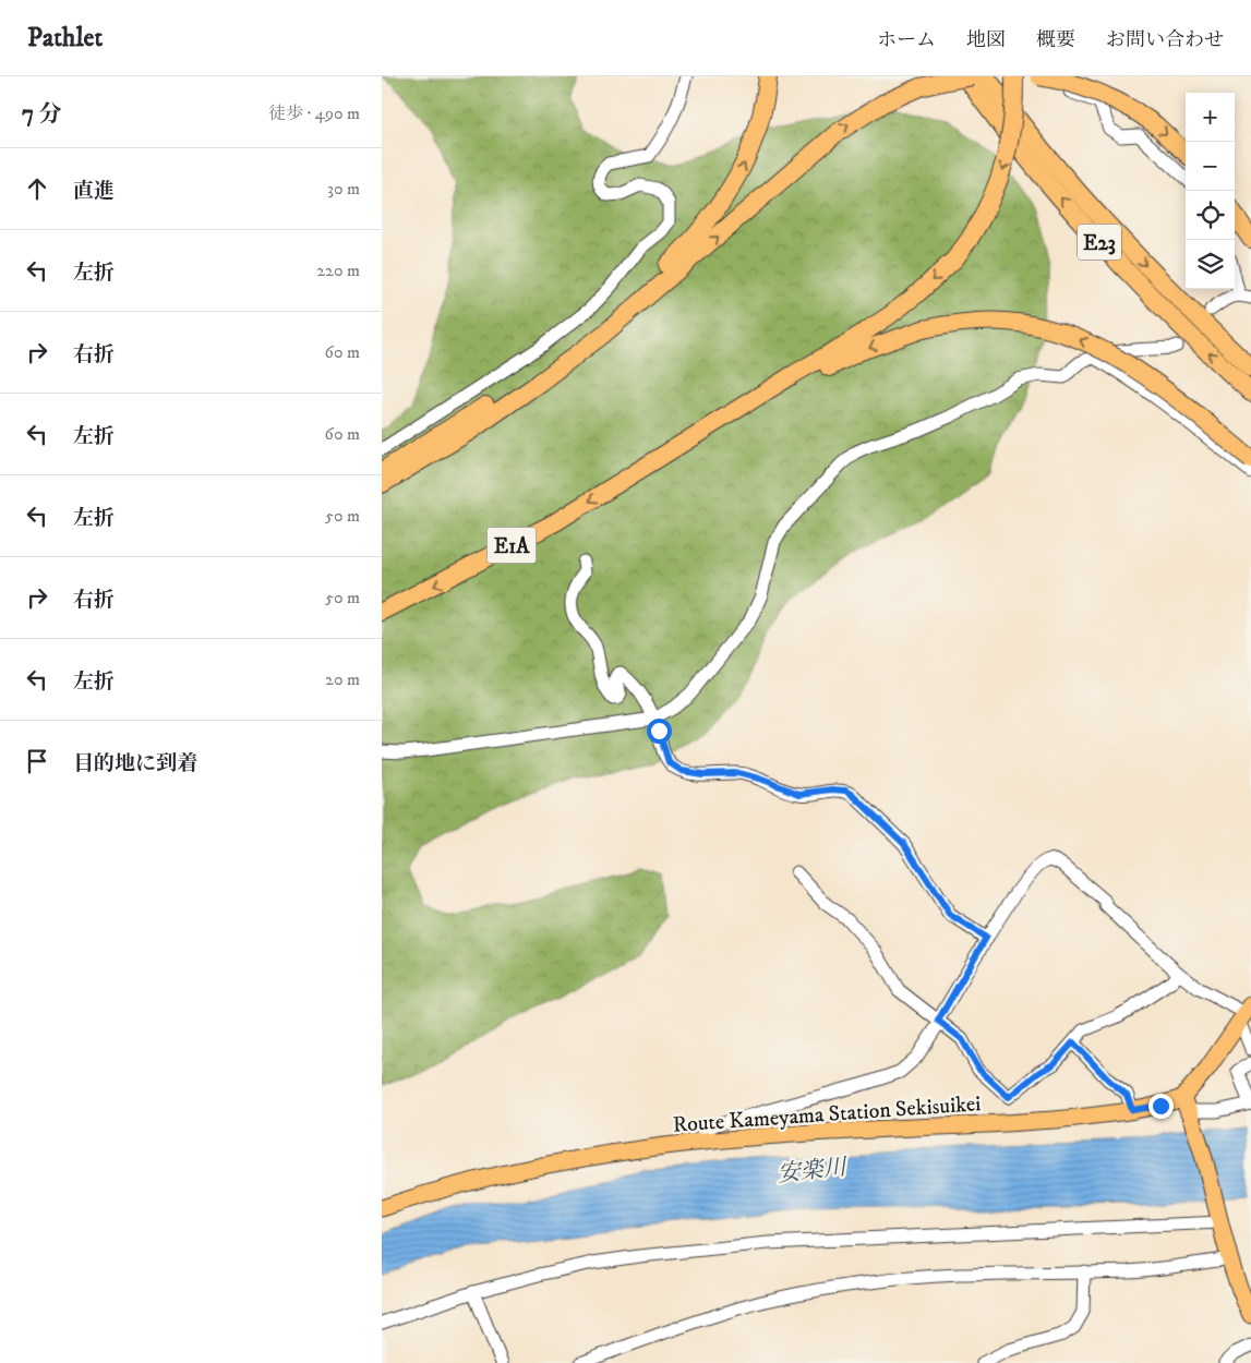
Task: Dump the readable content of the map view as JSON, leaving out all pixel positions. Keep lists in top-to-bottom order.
{
  "streets": {
    "highway": ["E23", "E1A"],
    "main road": ["Route Kameyama Station Sekisuikei"]
  },
  "water": ["安楽川"],
  "page": {
    "header": "Pathlet",
    "nav": [
      "ホーム",
      "地図",
      "概要",
      "お問い合わせ"
    ],
    "heading": ["7 分", "徒歩 · 490 m"],
    "map_buttons": ["+", "−"],
    "list": [
      ["直進", "30 m"],
      ["左折", "220 m"],
      ["右折", "60 m"],
      ["左折", "60 m"],
      ["左折", "50 m"],
      ["右折", "50 m"],
      ["左折", "20 m"],
      "目的地に到着"
    ]
  }
}
